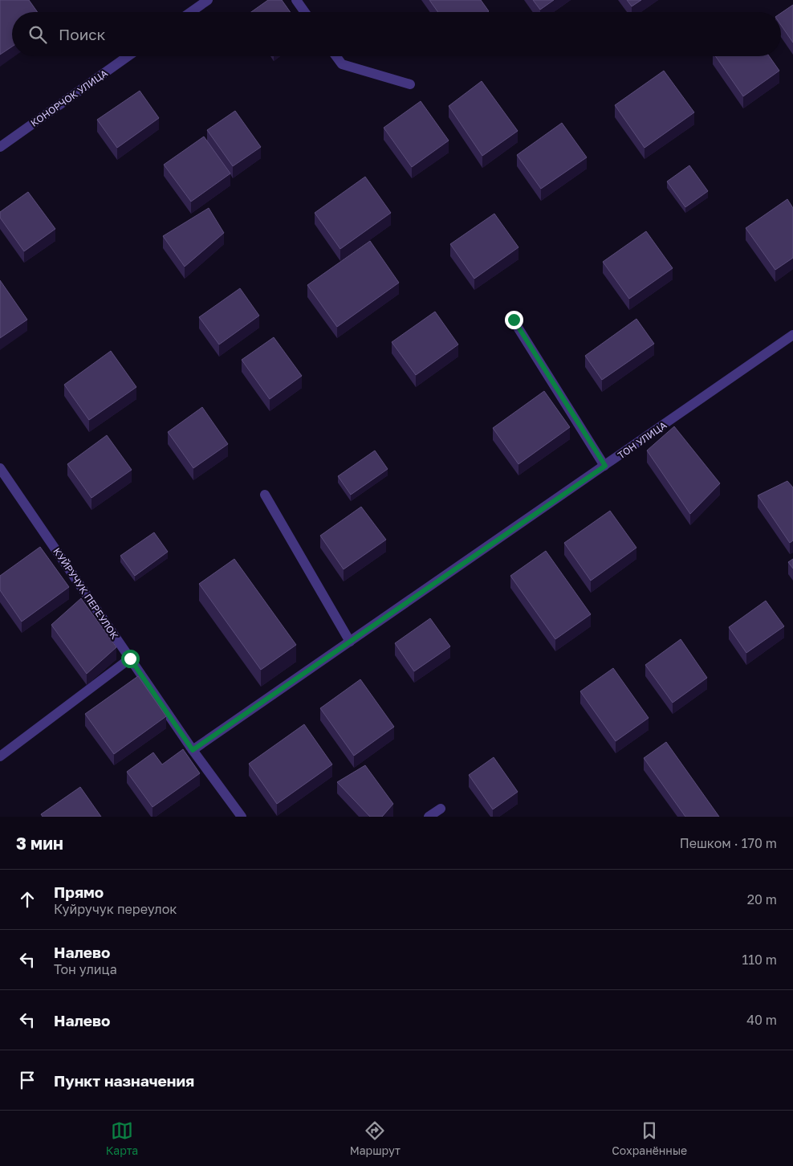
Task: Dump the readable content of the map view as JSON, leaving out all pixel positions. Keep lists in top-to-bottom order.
{
  "streets": {
    "street": ["КОНОРЧОК УЛИЦА", "ТОН УЛИЦА", "КУЙРУЧУК ПЕРЕУЛОК"]
  },
  "crossings": [
    ["ТОН УЛИЦА", "КУЙРУЧУК ПЕРЕУЛОК"]
  ],
  "page": {
    "search": "Поиск",
    "heading": ["3 мин", "Пешком · 170 m"],
    "list": [
      ["Прямо", "Куйручук переулок", "20 m"],
      ["Налево", "Тон улица", "110 m"],
      ["Налево", "40 m"],
      "Пункт назначения"
    ],
    "nav": ["Карта", "Маршрут", "Сохранённые"]
  }
}
